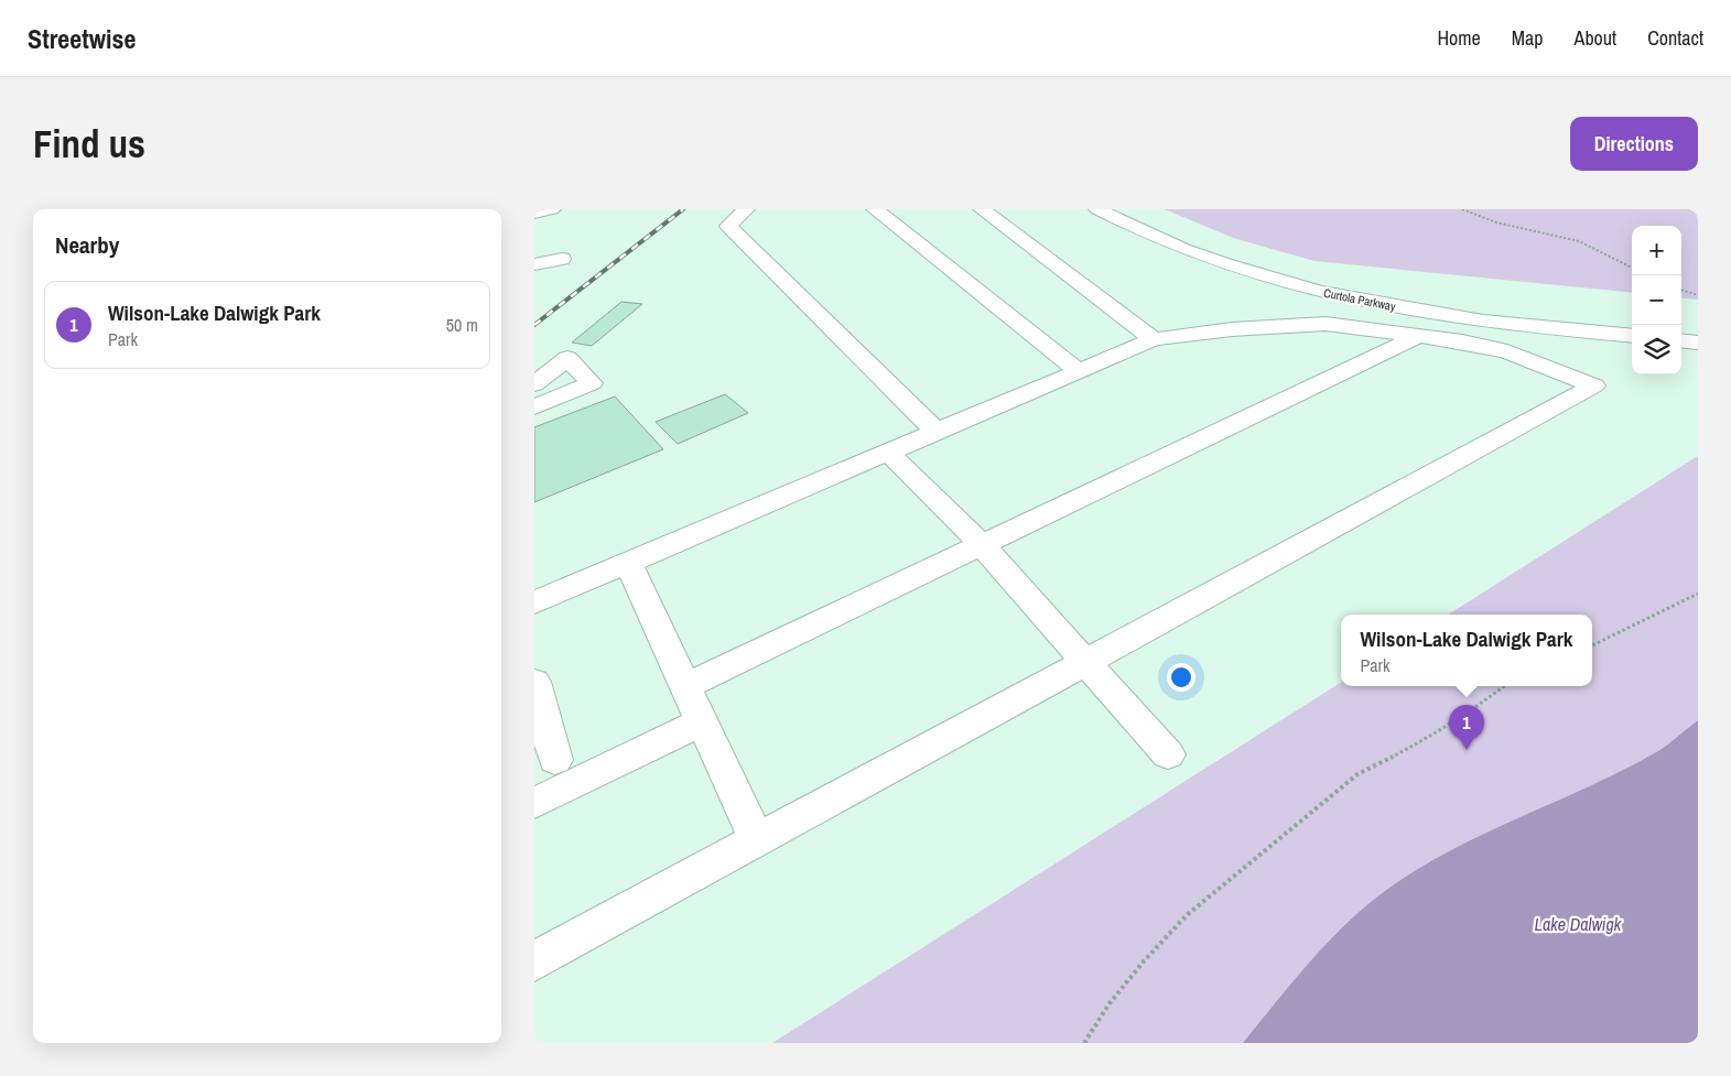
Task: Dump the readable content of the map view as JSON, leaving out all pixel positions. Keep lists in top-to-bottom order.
{
  "streets": {
    "main road": ["Curtola Parkway"]
  },
  "water": ["Lake Dalwigk"],
  "page": {
    "header": "Streetwise",
    "nav": [
      "Home",
      "Map",
      "About",
      "Contact"
    ],
    "buttons": "Directions",
    "title": "Find us",
    "heading": "Nearby",
    "map_buttons": ["+", "−"],
    "list": [
      {
        "mark": "1",
        "name": "Wilson-Lake Dalwigk Park",
        "note": "Park",
        "value": "50 m"
      }
    ],
    "popup": ["Wilson-Lake Dalwigk Park", "Park"],
    "pins": "1"
  }
}
